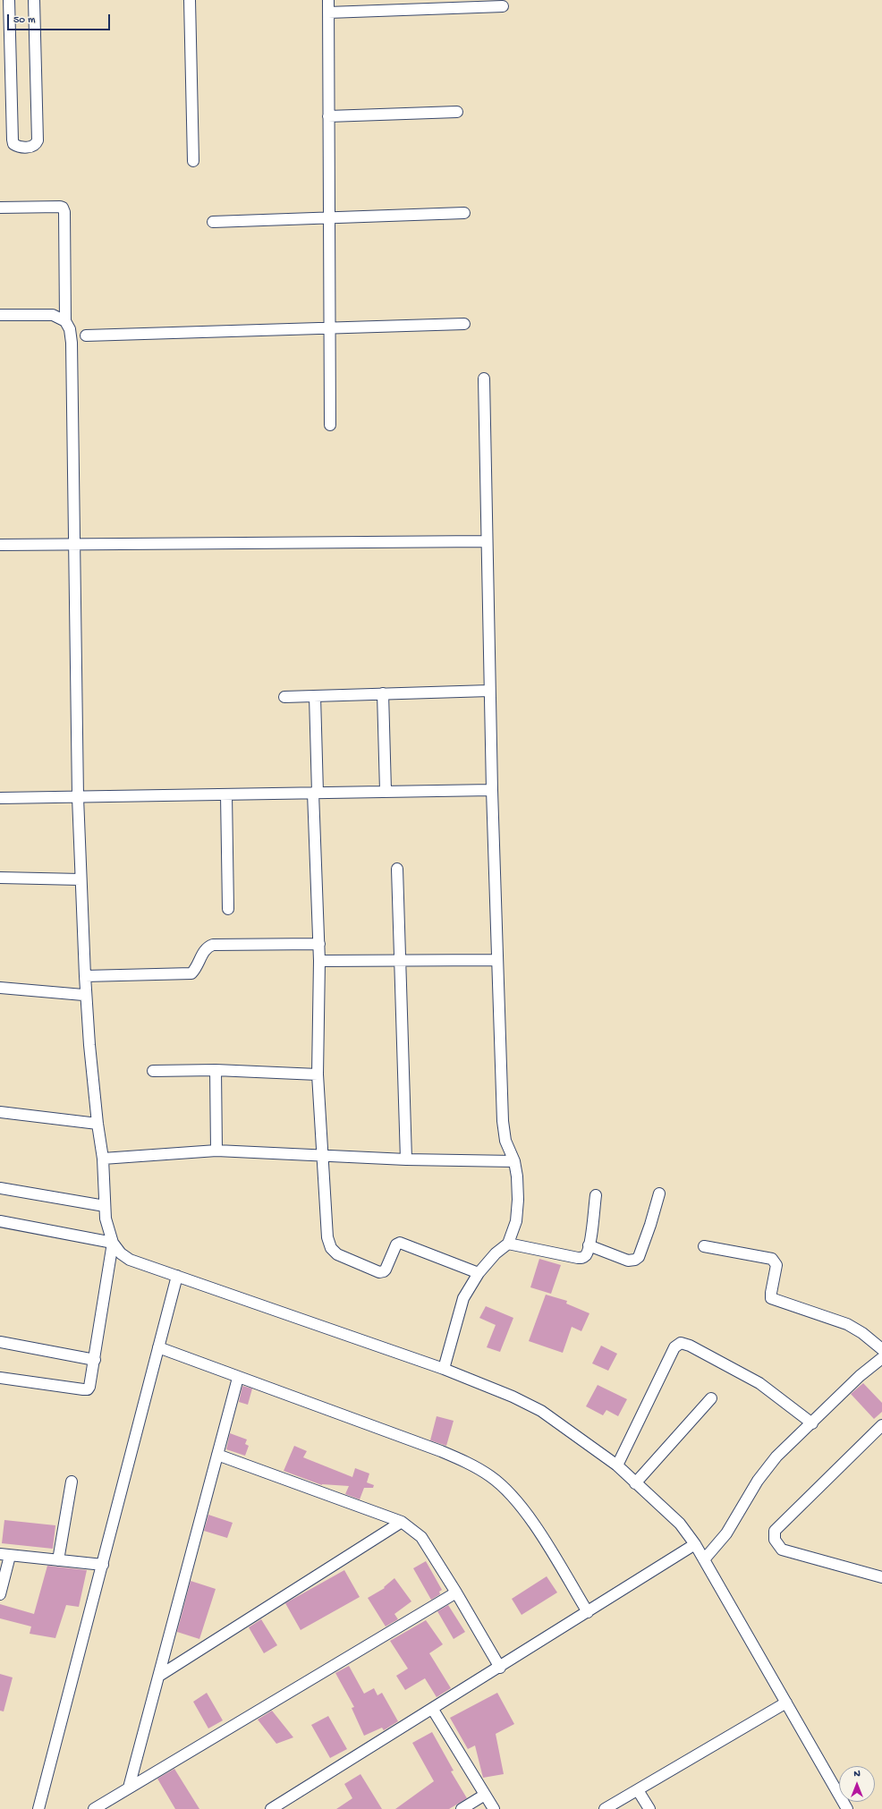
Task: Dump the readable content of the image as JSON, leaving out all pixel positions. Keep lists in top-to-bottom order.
{
  "scale_bar": "50 m",
  "north": "top"
}
